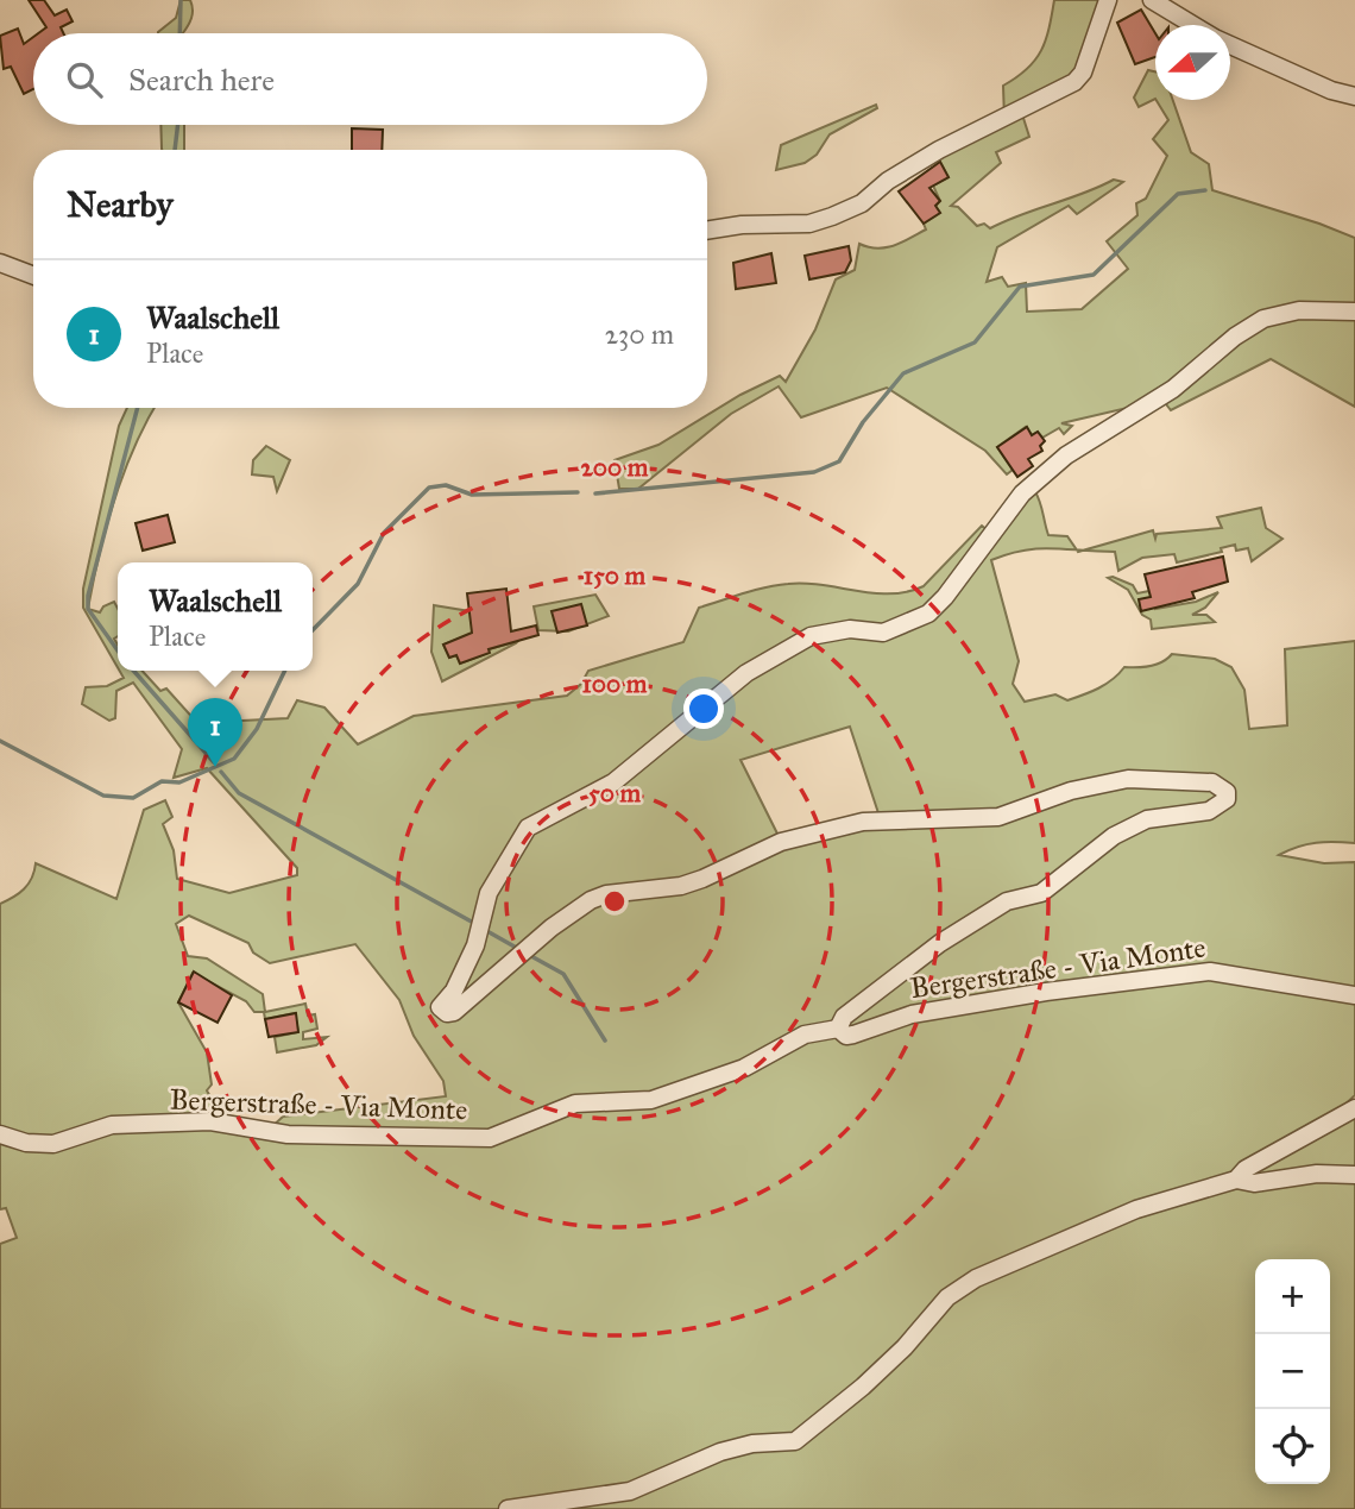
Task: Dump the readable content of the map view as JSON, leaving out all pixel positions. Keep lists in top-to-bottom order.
{
  "streets": {
    "street": ["Bergerstraße - Via Monte"]
  },
  "north": "left",
  "page": {
    "search": "Search here",
    "heading": "Nearby",
    "list": [
      {
        "mark": "1",
        "name": "Waalschell",
        "note": "Place",
        "value": "230 m"
      }
    ],
    "popup": ["Waalschell", "Place"],
    "pins": "1",
    "map_buttons": ["+", "−"]
  },
  "rings": [
    "200 m",
    "150 m",
    "100 m",
    "50 m"
  ]
}
